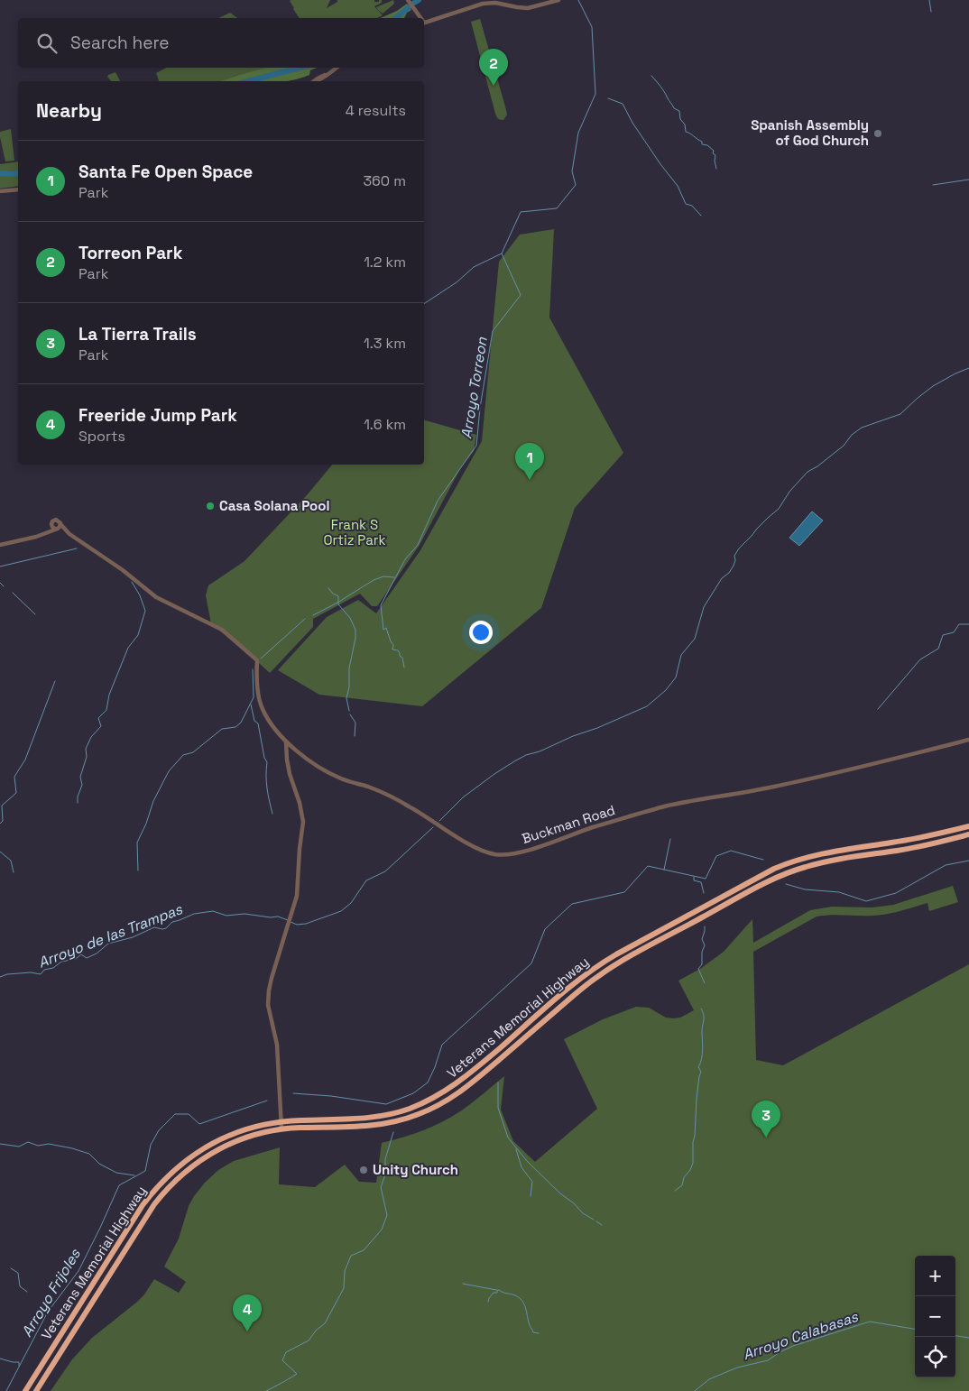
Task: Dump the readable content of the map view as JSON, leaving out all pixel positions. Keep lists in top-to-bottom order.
{
  "streets": {
    "highway": ["Veterans Memorial Highway"],
    "street": ["Buckman Road"]
  },
  "water": [
    "Arroyo Torreon",
    "Arroyo de las Trampas",
    "Arroyo Frijoles",
    "Arroyo Calabasas"
  ],
  "parks": ["Frank S Ortiz Park"],
  "places": ["Spanish Assembly of God Church", "Casa Solana Pool", "Unity Church"],
  "page": {
    "search": "Search here",
    "pins": [
      "2",
      "1",
      "3",
      "4"
    ],
    "heading": ["Nearby", "4 results"],
    "list": [
      {
        "mark": "1",
        "name": "Santa Fe Open Space",
        "note": "Park",
        "value": "360 m"
      },
      {
        "mark": "2",
        "name": "Torreon Park",
        "note": "Park",
        "value": "1.2 km"
      },
      {
        "mark": "3",
        "name": "La Tierra Trails",
        "note": "Park",
        "value": "1.3 km"
      },
      {
        "mark": "4",
        "name": "Freeride Jump Park",
        "note": "Sports",
        "value": "1.6 km"
      }
    ],
    "map_buttons": ["+", "−"]
  }
}
